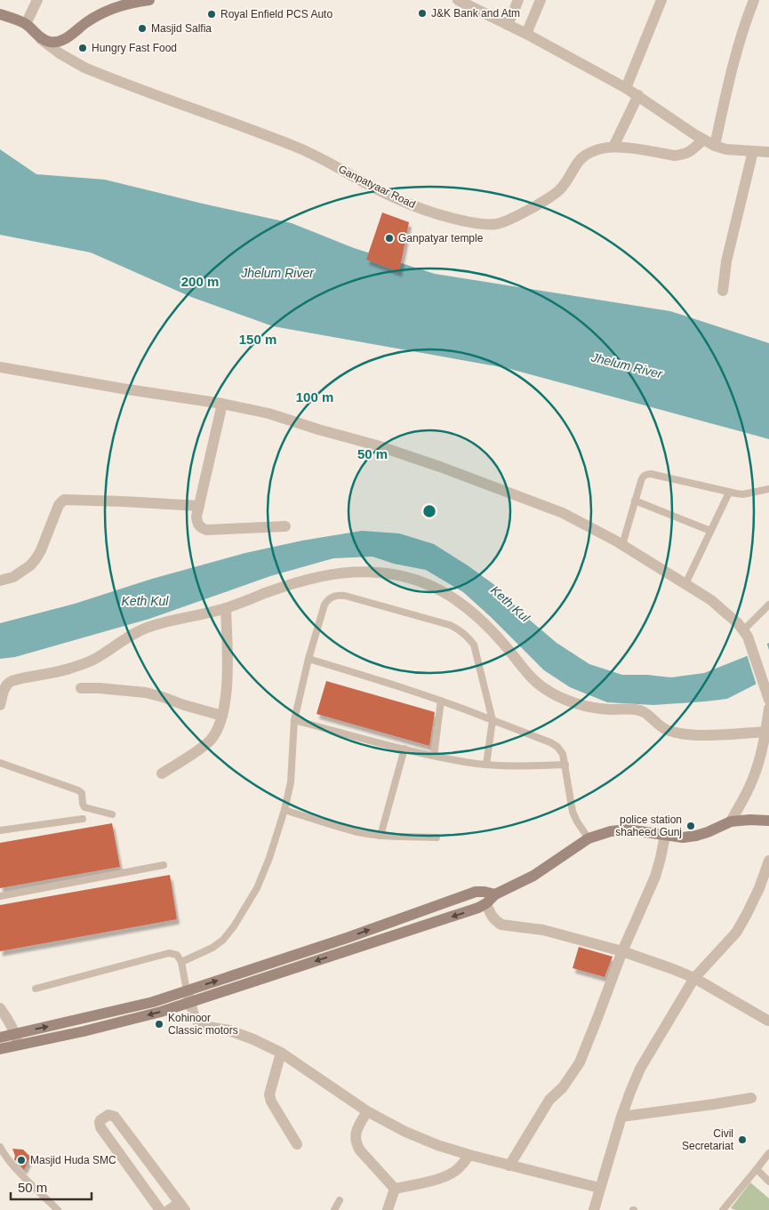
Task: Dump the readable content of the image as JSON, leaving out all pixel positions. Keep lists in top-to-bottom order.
{
  "streets": {
    "street": ["Ganpatyaar Road"]
  },
  "water": ["Jhelum River", "Keth Kul"],
  "places": [
    "J&K Bank and Atm",
    "Royal Enfield PCS Auto",
    "Masjid Salfia",
    "Hungry Fast Food",
    "Ganpatyar temple",
    "police station shaheed Gunj",
    "Kohinoor Classic motors",
    "Civil Secretariat",
    "Masjid Huda SMC"
  ],
  "scale_bar": "50 m",
  "rings": [
    "200 m",
    "150 m",
    "100 m",
    "50 m"
  ]
}
